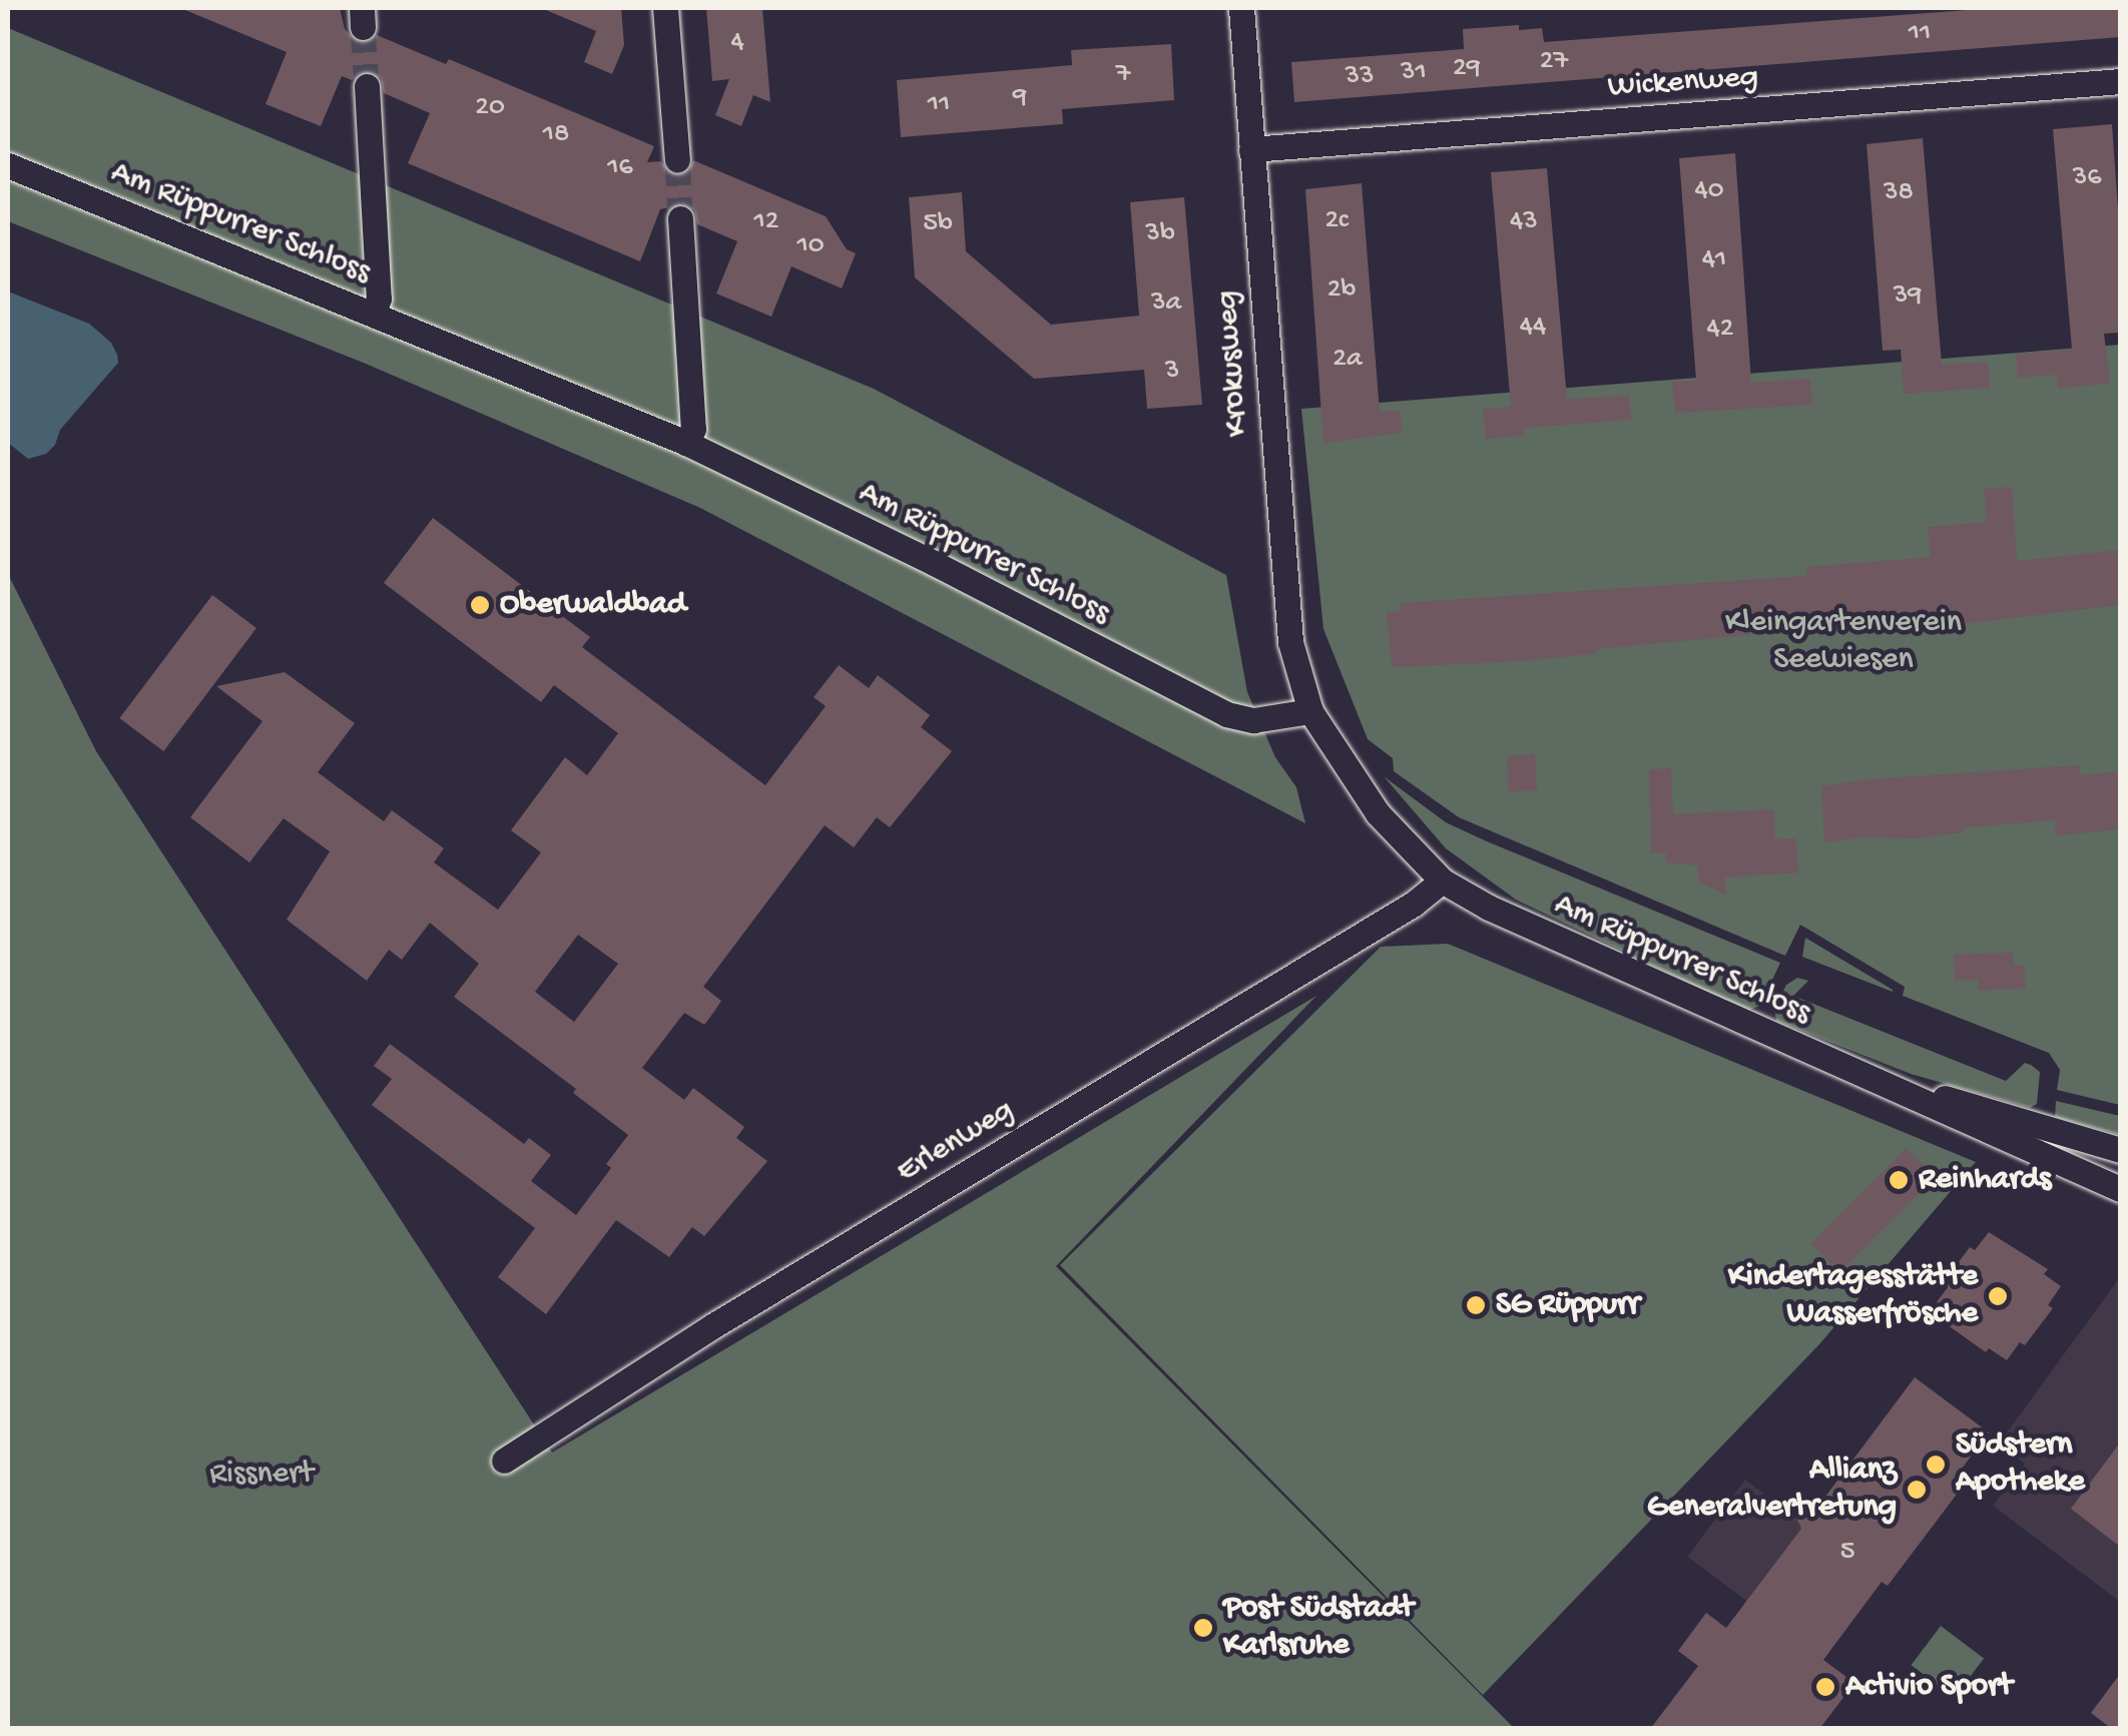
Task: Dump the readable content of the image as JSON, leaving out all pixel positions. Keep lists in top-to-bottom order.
{
  "streets": {
    "street": [
      "Wickenweg",
      "Am Rüppurrer Schloss",
      "Krokusweg",
      "Erlenweg"
    ]
  },
  "crossings": [
    ["Wickenweg", "Krokusweg"],
    ["Am Rüppurrer Schloss", "Krokusweg"],
    ["Am Rüppurrer Schloss", "Erlenweg"]
  ],
  "parks": ["Kleingartenverein Seewiesen", "Rissnert"],
  "places": [
    "Oberwaldbad",
    "Reinhards",
    "Kindertagesstätte Wasserfrösche",
    "SG Rüppurr",
    "Südstern Apotheke",
    "Allianz Generalvertretung",
    "Post Südstadt Karlsruhe",
    "Activio Sport"
  ],
  "house_numbers": [
    "11",
    "4",
    "27",
    "29",
    "31",
    "7",
    "33",
    "9",
    "11",
    "20",
    "18",
    "16",
    "36",
    "40",
    "38",
    "2c",
    "12",
    "43",
    "5b",
    "3b",
    "10",
    "41",
    "2b",
    "39",
    "3a",
    "44",
    "42",
    "2a",
    "3",
    "5"
  ]
}
